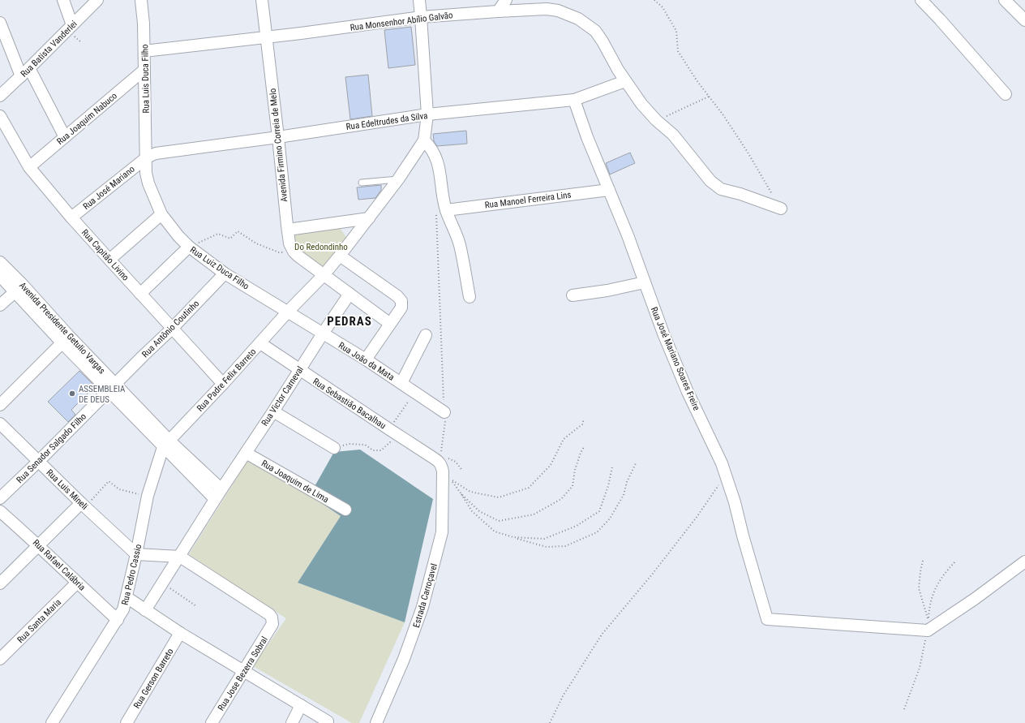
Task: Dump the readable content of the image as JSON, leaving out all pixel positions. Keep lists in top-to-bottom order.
{
  "streets": {
    "street": [
      "Rua Monsenhor Abílio Galvão",
      "Rua Batista Vanderlei",
      "Rua Luis Duca Filho",
      "Rua Joaquim Nabuco",
      "Rua Edeltrudes da Silva",
      "Avenida Firmino Correia de Melo",
      "Rua José Mariano",
      "Rua Manoel Ferreira Lins",
      "Rua Capitão Livino",
      "Rua Luiz Duca Filho",
      "Avenida Presidente Getulio Vargas",
      "Rua Antônio Coutinho",
      "Rua José Mariano Soares Freire",
      "Rua João da Mata",
      "Rua Padre Felix Barreto",
      "Rua Victor Carneval",
      "Rua Sebastião Bacalhau",
      "Rua Senador Salgado Filho",
      "Rua Joaquim de Lima",
      "Rua Luis Mineli",
      "Rua Rafael Calábria",
      "Rua Pedro Cassio",
      "Estrada Carroçavel",
      "Rua Santa Maria",
      "Rua Jose Bezerra Sobral",
      "Rua Gerson Barreto"
    ]
  },
  "crossings": [
    ["Rua Monsenhor Abílio Galvão", "Rua Luis Duca Filho"],
    ["Rua Monsenhor Abílio Galvão", "Rua Edeltrudes da Silva"],
    ["Rua Monsenhor Abílio Galvão", "Avenida Firmino Correia de Melo"],
    ["Rua Luis Duca Filho", "Rua Joaquim Nabuco"],
    ["Rua Luis Duca Filho", "Rua Edeltrudes da Silva"],
    ["Rua Luis Duca Filho", "Rua José Mariano"],
    ["Rua Luis Duca Filho", "Rua Luiz Duca Filho"],
    ["Rua Joaquim Nabuco", "Rua Capitão Livino"],
    ["Rua Edeltrudes da Silva", "Avenida Firmino Correia de Melo"],
    ["Rua Edeltrudes da Silva", "Rua José Mariano"],
    ["Rua Edeltrudes da Silva", "Rua Luiz Duca Filho"],
    ["Rua Edeltrudes da Silva", "Rua José Mariano Soares Freire"],
    ["Rua José Mariano", "Rua Capitão Livino"],
    ["Rua José Mariano", "Rua Luiz Duca Filho"],
    ["Rua Manoel Ferreira Lins", "Rua José Mariano Soares Freire"],
    ["Rua Capitão Livino", "Rua Antônio Coutinho"],
    ["Rua Capitão Livino", "Rua Padre Felix Barreto"],
    ["Rua Luiz Duca Filho", "Rua Antônio Coutinho"],
    ["Rua Luiz Duca Filho", "Rua João da Mata"],
    ["Rua Luiz Duca Filho", "Rua Padre Felix Barreto"],
    ["Avenida Presidente Getulio Vargas", "Rua Antônio Coutinho"],
    ["Avenida Presidente Getulio Vargas", "Rua Padre Felix Barreto"],
    ["Avenida Presidente Getulio Vargas", "Rua Victor Carneval"],
    ["Avenida Presidente Getulio Vargas", "Rua Senador Salgado Filho"],
    ["Avenida Presidente Getulio Vargas", "Rua Pedro Cassio"],
    ["Rua Antônio Coutinho", "Rua Senador Salgado Filho"],
    ["Rua João da Mata", "Rua Padre Felix Barreto"],
    ["Rua João da Mata", "Rua Victor Carneval"],
    ["Rua Padre Felix Barreto", "Rua Sebastião Bacalhau"],
    ["Rua Padre Felix Barreto", "Rua Pedro Cassio"],
    ["Rua Victor Carneval", "Rua Sebastião Bacalhau"],
    ["Rua Victor Carneval", "Rua Joaquim de Lima"],
    ["Rua Victor Carneval", "Rua Jose Bezerra Sobral"],
    ["Rua Sebastião Bacalhau", "Estrada Carroçavel"],
    ["Rua Senador Salgado Filho", "Rua Luis Mineli"],
    ["Rua Luis Mineli", "Rua Pedro Cassio"],
    ["Rua Rafael Calábria", "Rua Pedro Cassio"],
    ["Rua Rafael Calábria", "Rua Santa Maria"]
  ],
  "districts": ["PEDRAS"],
  "parks": ["Do Redondinho"],
  "places": ["ASSEMBLEIA DE DEUS"]
}
